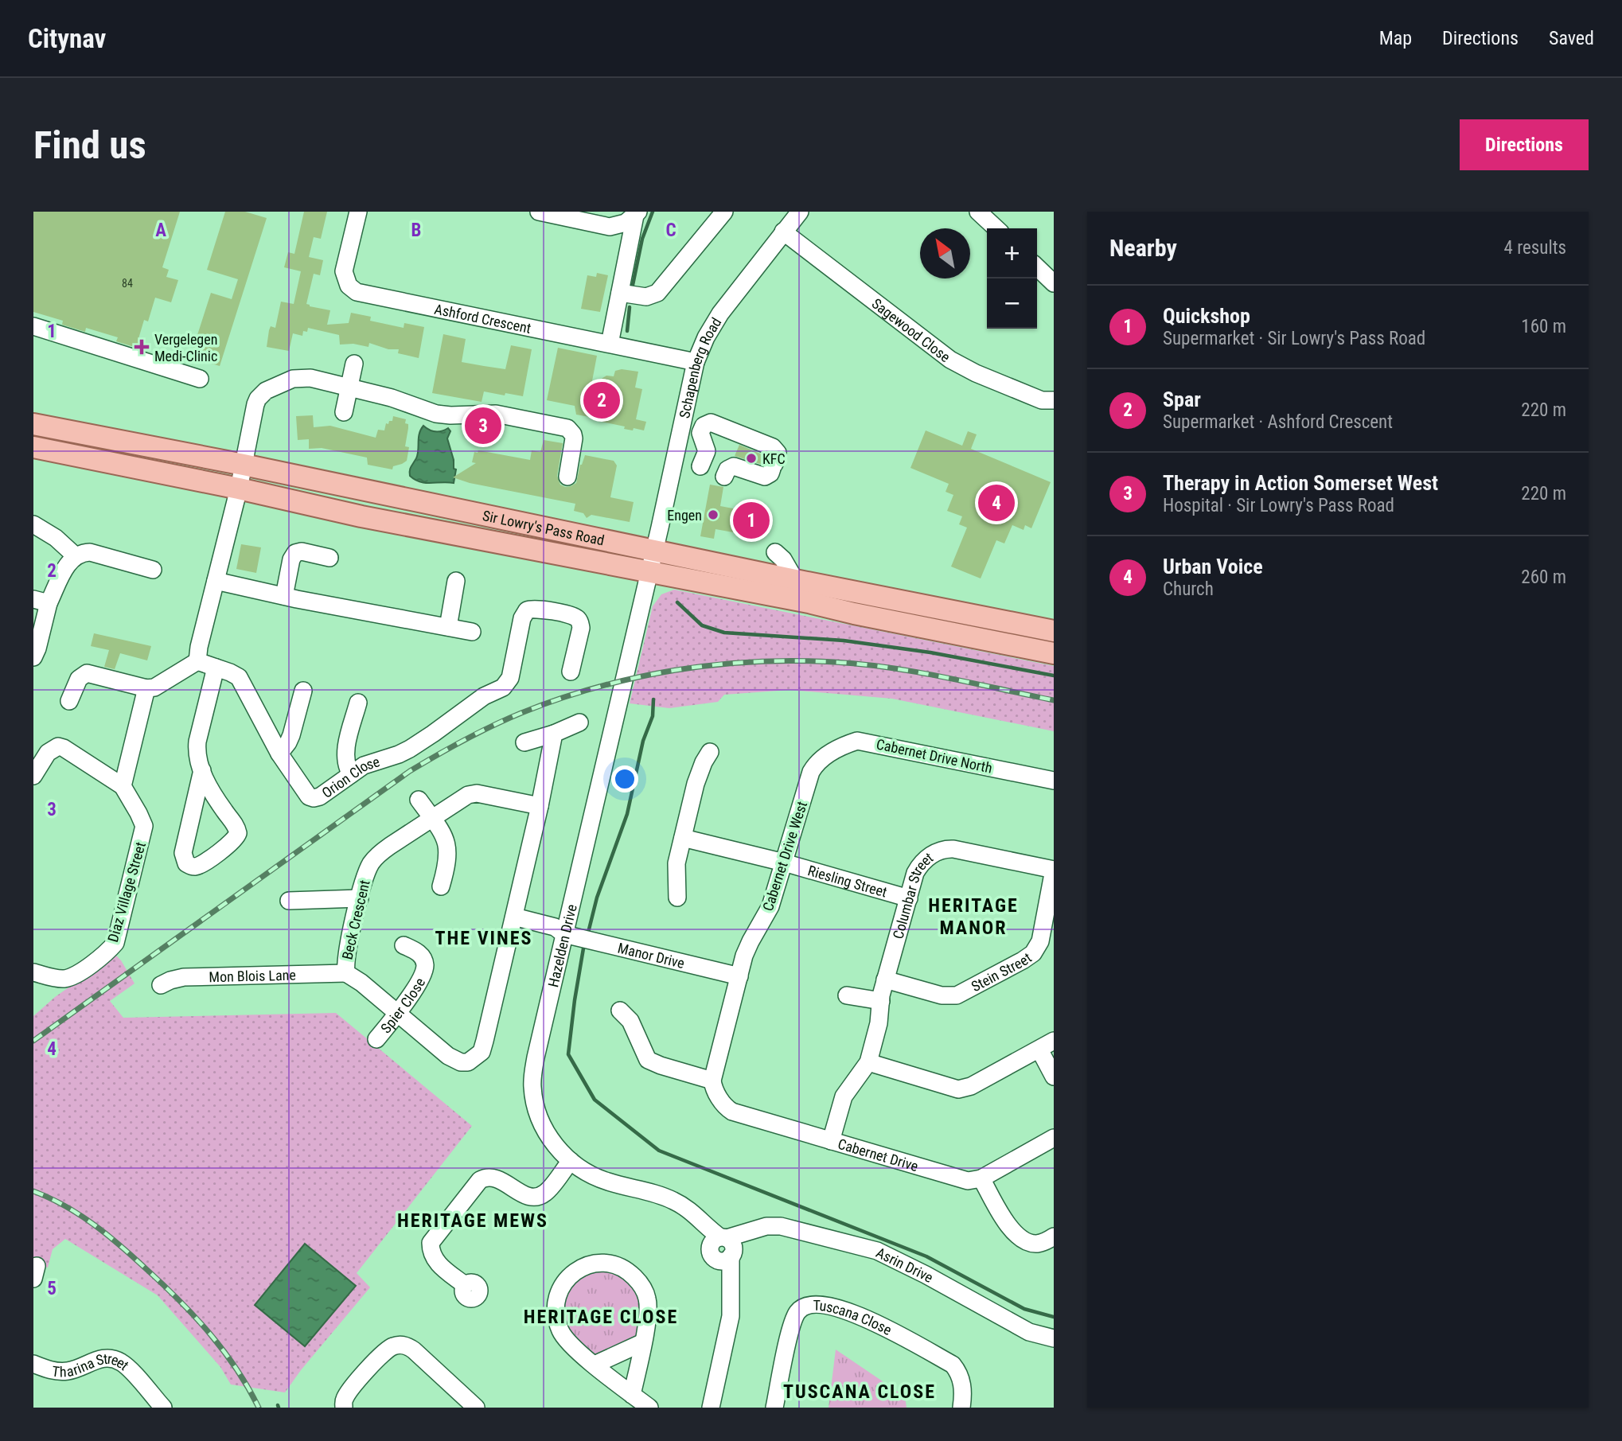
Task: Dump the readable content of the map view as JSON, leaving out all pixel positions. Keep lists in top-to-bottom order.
{
  "streets": {
    "main road": ["Sir Lowry's Pass Road"],
    "street": [
      "Ashford Crescent",
      "Sagewood Close",
      "Schapenberg Road",
      "Cabernet Drive North",
      "Orion Close",
      "Cabernet Drive West",
      "Riesling Street",
      "Diaz Village Street",
      "Columbar Street",
      "Beck Crescent",
      "Hazelden Drive",
      "Manor Drive",
      "Stein Street",
      "Mon Blois Lane",
      "Spier Close",
      "Cabernet Drive",
      "Asrin Drive",
      "Tuscana Close",
      "Tharina Street"
    ]
  },
  "crossings": [
    ["Ashford Crescent", "Schapenberg Road"],
    ["Sagewood Close", "Schapenberg Road"],
    ["Schapenberg Road", "Sir Lowry's Pass Road"],
    ["Schapenberg Road", "Hazelden Drive"],
    ["Sir Lowry's Pass Road", "Hazelden Drive"],
    ["Cabernet Drive North", "Cabernet Drive West"],
    ["Cabernet Drive West", "Riesling Street"],
    ["Cabernet Drive West", "Manor Drive"],
    ["Cabernet Drive West", "Cabernet Drive"],
    ["Riesling Street", "Columbar Street"],
    ["Columbar Street", "Stein Street"],
    ["Columbar Street", "Cabernet Drive"],
    ["Beck Crescent", "Mon Blois Lane"],
    ["Beck Crescent", "Spier Close"],
    ["Hazelden Drive", "Manor Drive"],
    ["Hazelden Drive", "Asrin Drive"]
  ],
  "districts": [
    "HERITAGE MANOR",
    "THE VINES",
    "HERITAGE MEWS",
    "HERITAGE CLOSE",
    "TUSCANA CLOSE"
  ],
  "places": {
    "health": ["Vergelegen Medi-Clinic"],
    "other": ["KFC", "Engen"]
  },
  "house_numbers": ["84"],
  "north": "top left",
  "page": {
    "header": "Citynav",
    "nav": ["Map", "Directions", "Saved"],
    "buttons": "Directions",
    "title": "Find us",
    "heading": ["Nearby", "4 results"],
    "map_buttons": ["+", "−"],
    "list": [
      {
        "mark": "1",
        "name": "Quickshop",
        "note": "Supermarket · Sir Lowry's Pass Road",
        "value": "160 m"
      },
      {
        "mark": "2",
        "name": "Spar",
        "note": "Supermarket · Ashford Crescent",
        "value": "220 m"
      },
      {
        "mark": "3",
        "name": "Therapy in Action Somerset West",
        "note": "Hospital · Sir Lowry's Pass Road",
        "value": "220 m"
      },
      {
        "mark": "4",
        "name": "Urban Voice",
        "note": "Church",
        "value": "260 m"
      }
    ],
    "pins": [
      "2",
      "3",
      "4",
      "1"
    ]
  },
  "grid": {
    "columns": ["A", "B", "C"],
    "rows": [
      "1",
      "2",
      "3",
      "4",
      "5"
    ]
  }
}
